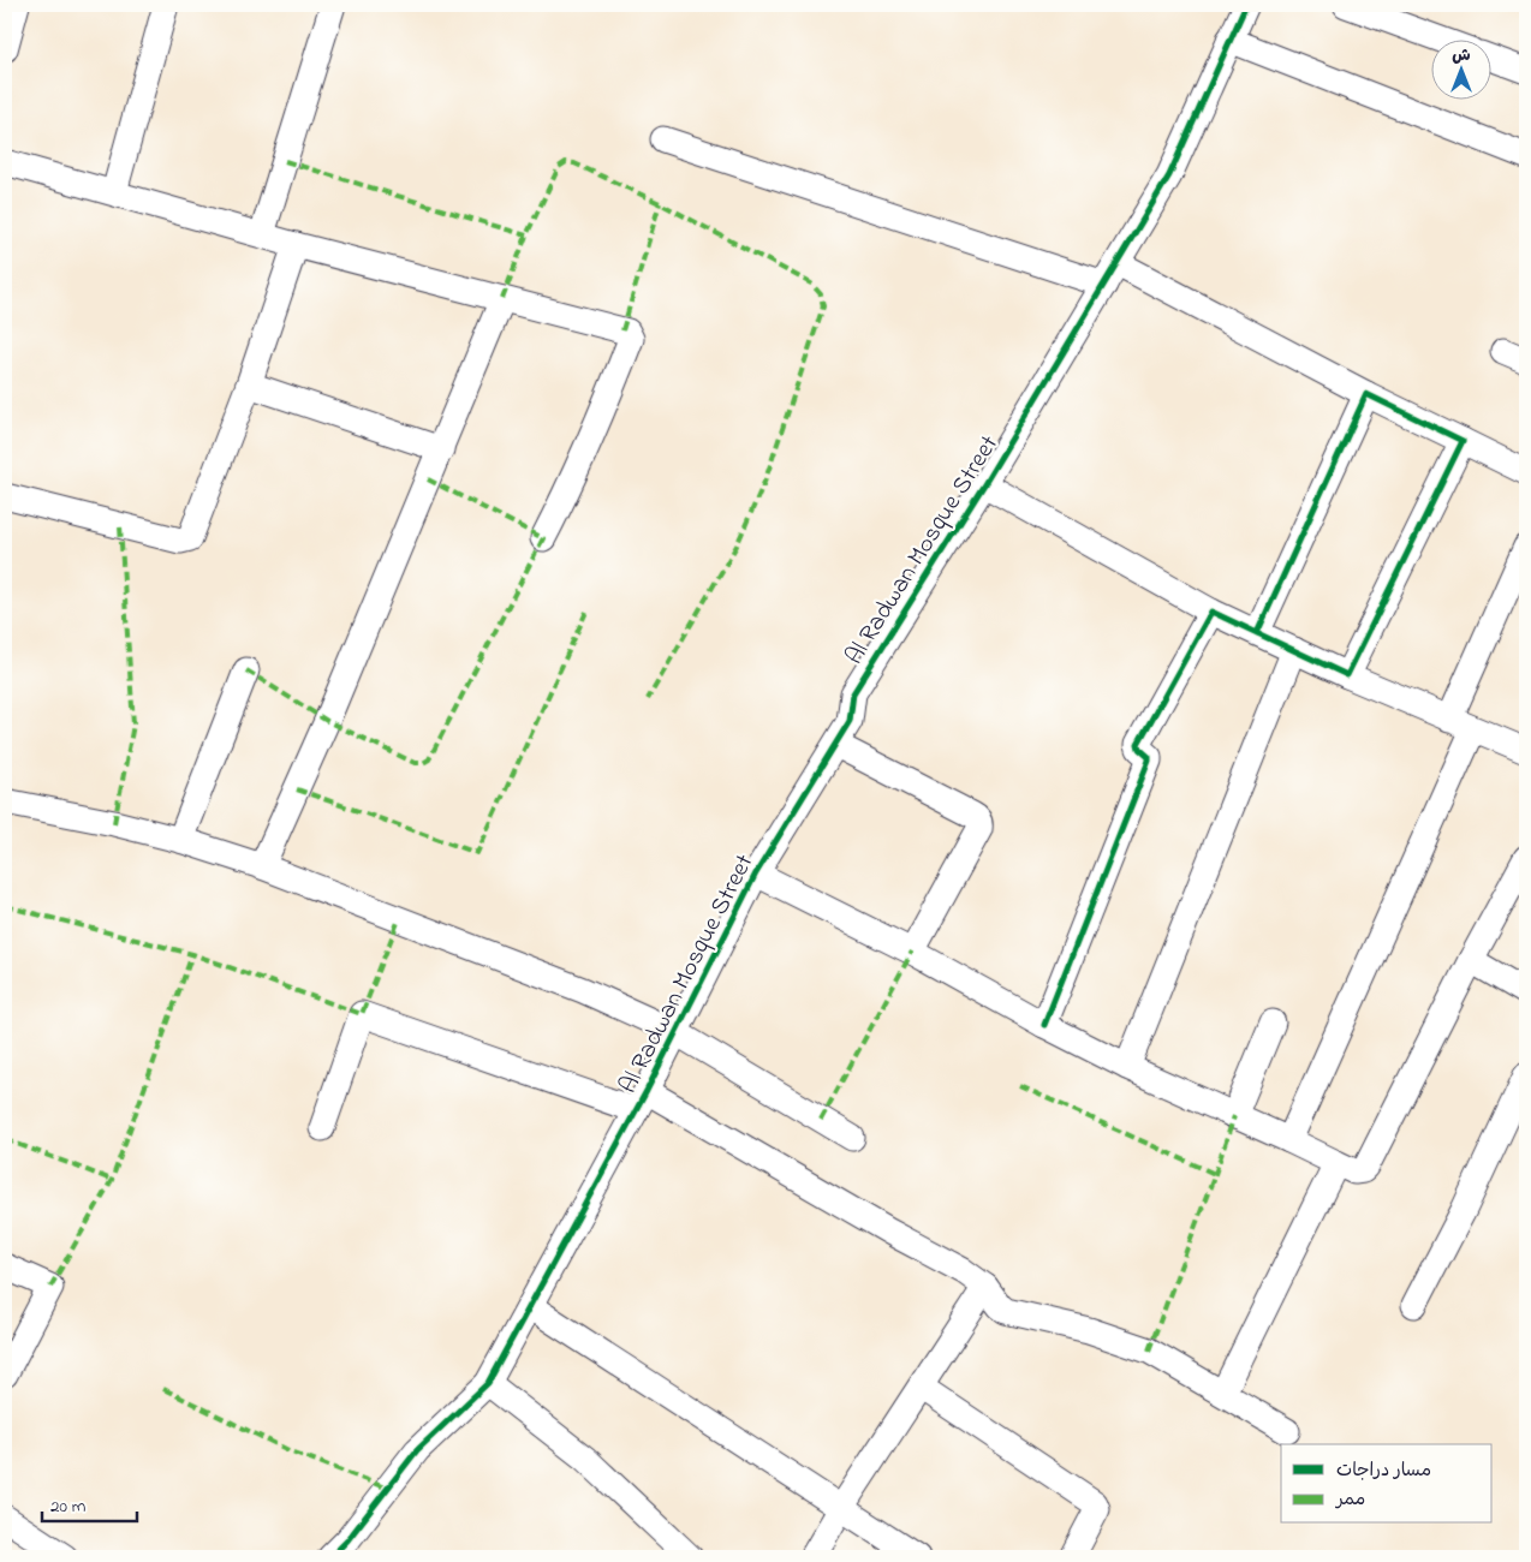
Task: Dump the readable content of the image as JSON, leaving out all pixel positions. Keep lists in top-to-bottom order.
{
  "streets": {
    "street": ["Al Radwan Mosque Street"]
  },
  "legend": ["مسار دراجات", "ممر"],
  "scale_bar": "20 m",
  "north": "top"
}
